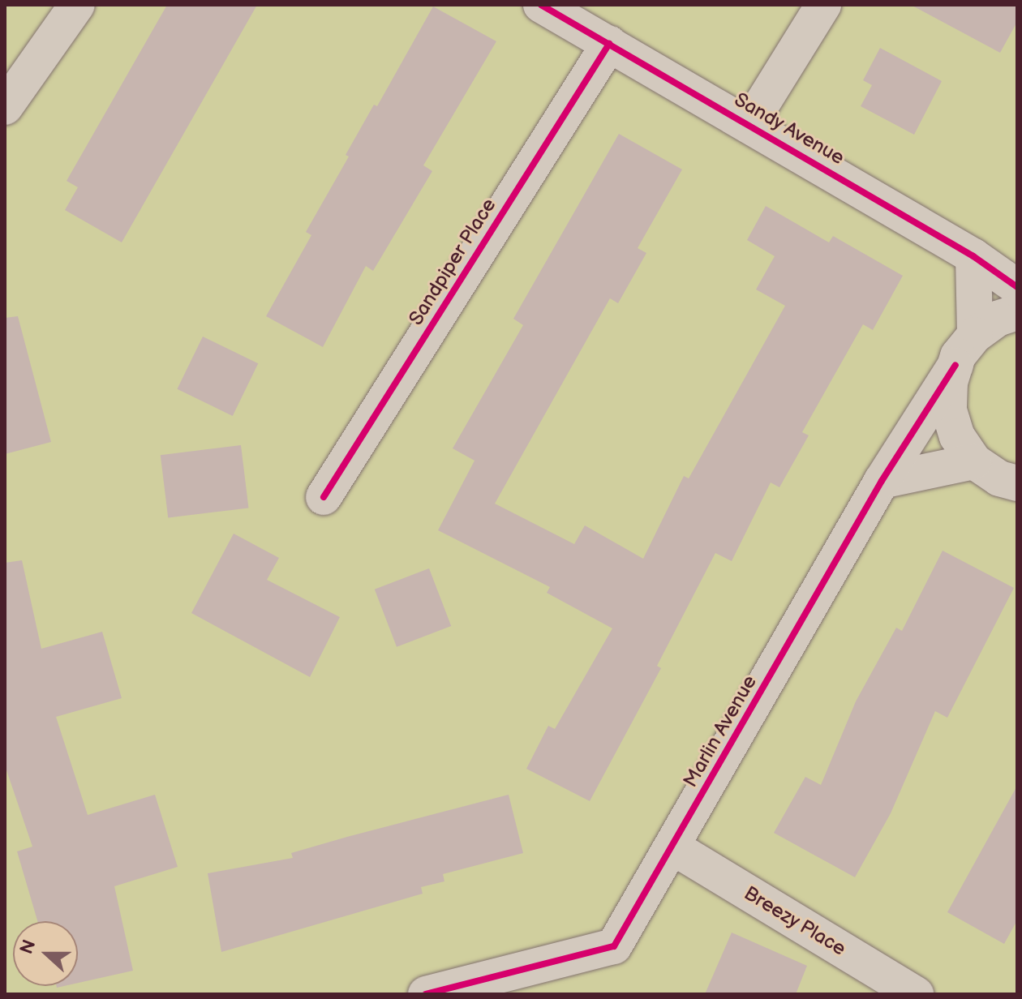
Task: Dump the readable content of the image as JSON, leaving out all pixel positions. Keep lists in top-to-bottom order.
{
  "streets": {
    "street": [
      "Sandy Avenue",
      "Sandpiper Place",
      "Marlin Avenue",
      "Breezy Place"
    ]
  },
  "crossings": [
    ["Sandy Avenue", "Sandpiper Place"],
    ["Marlin Avenue", "Breezy Place"]
  ],
  "north": "left"
}
